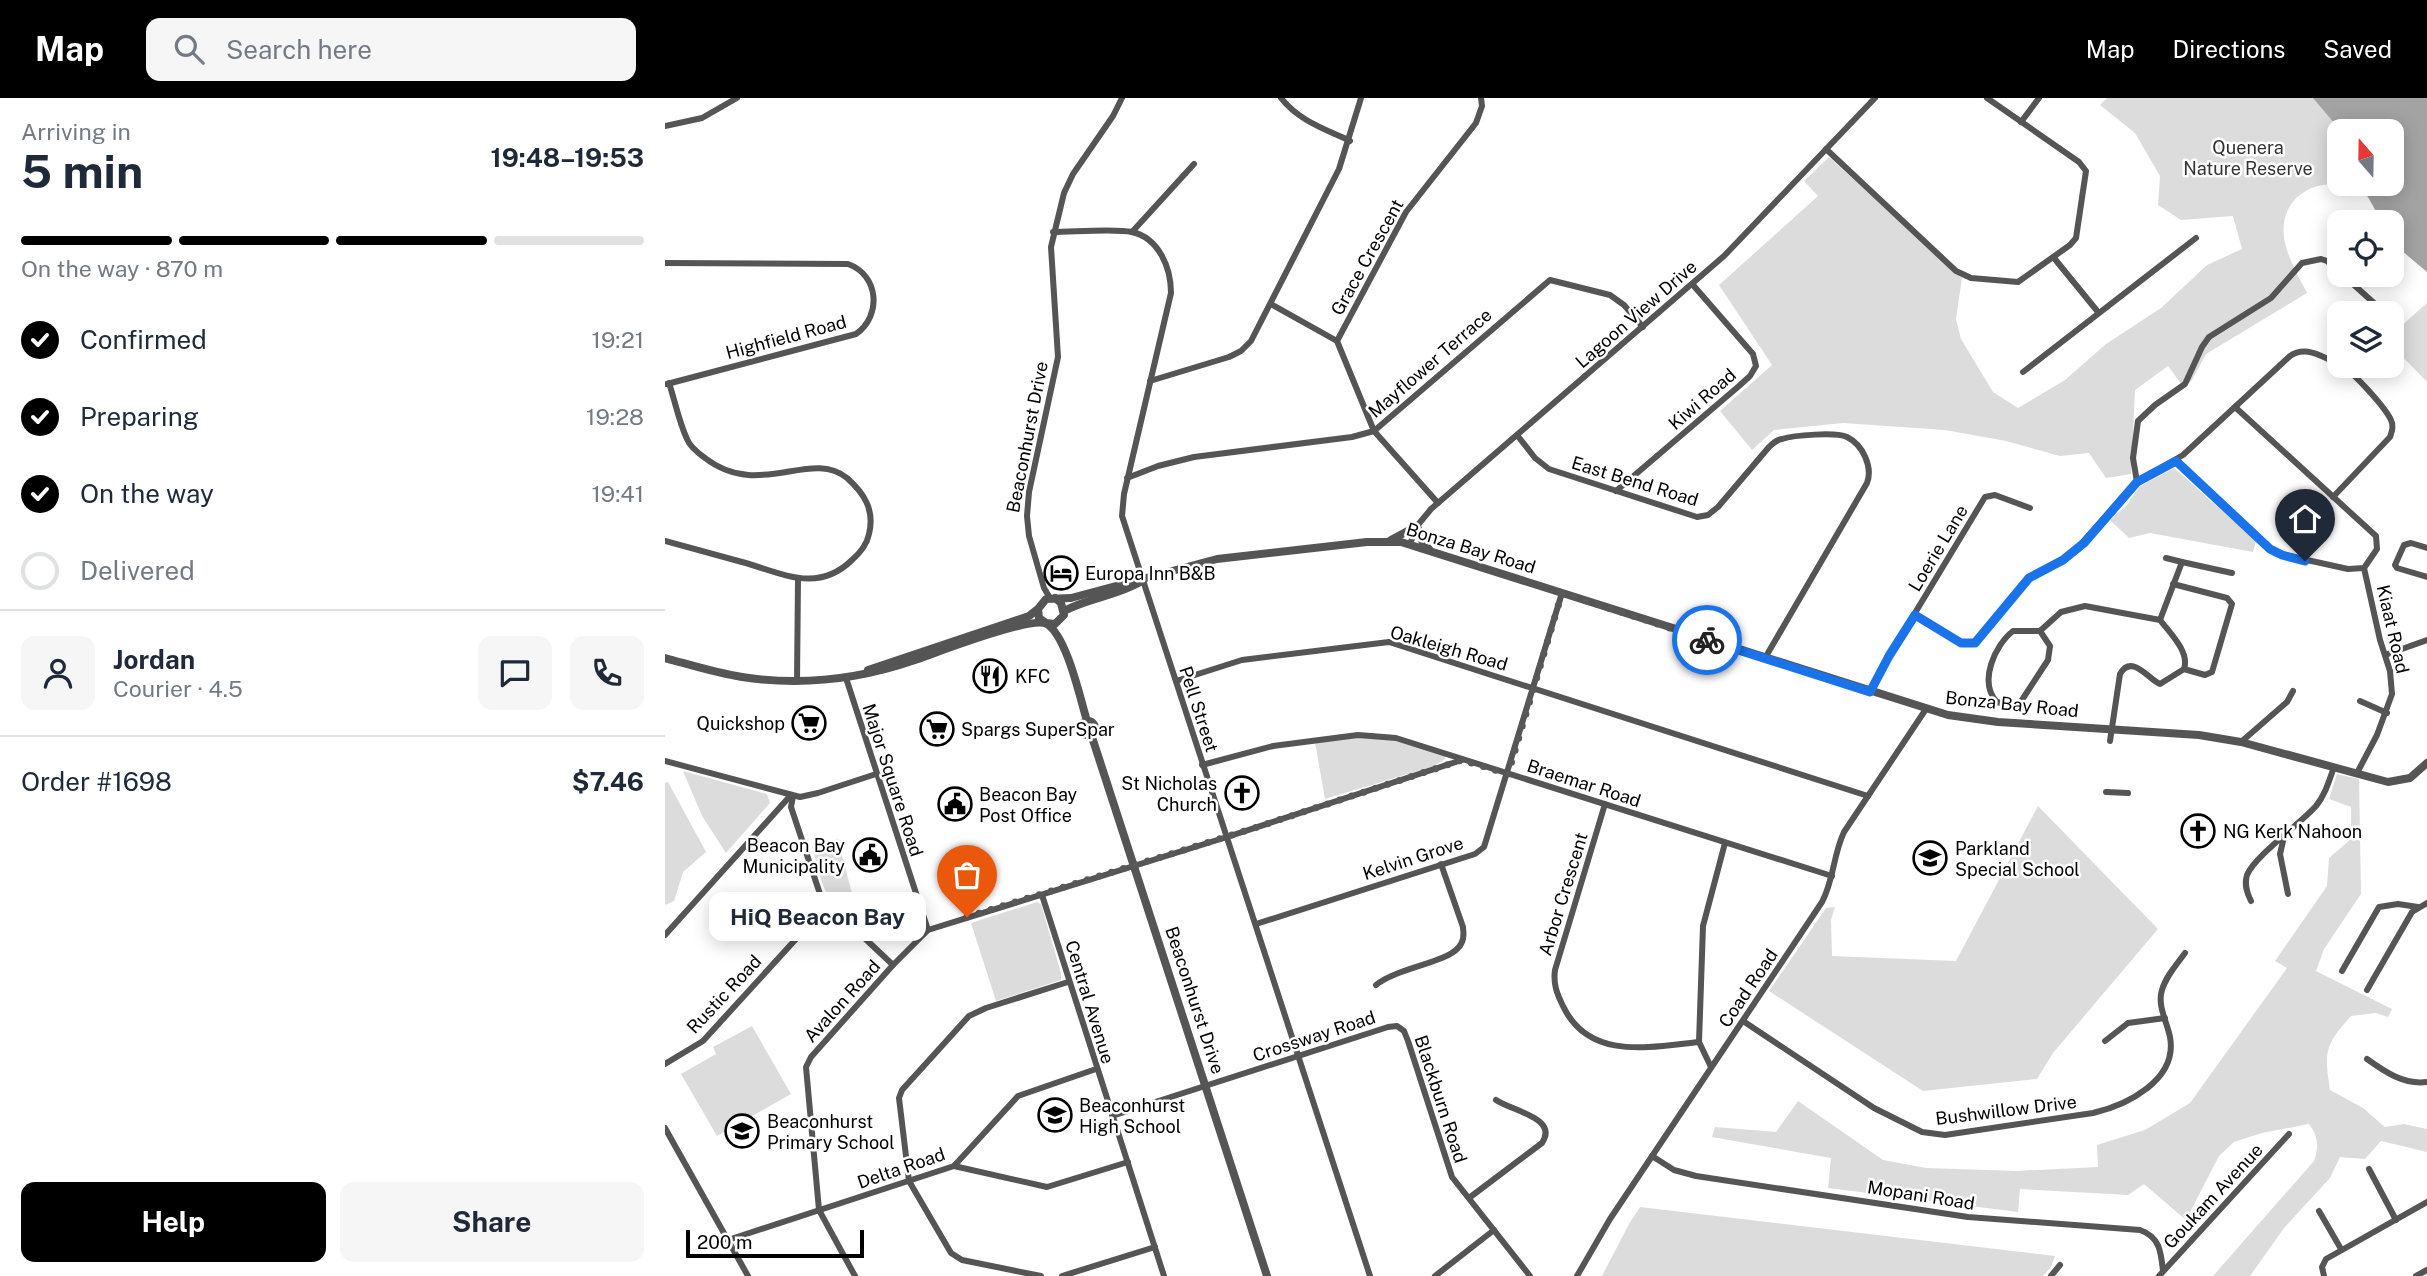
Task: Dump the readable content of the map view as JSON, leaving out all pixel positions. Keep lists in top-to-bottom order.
{
  "streets": {
    "street": [
      "Grace Crescent",
      "Lagoon View Drive",
      "Highfield Road",
      "Mayflower Terrace",
      "Kiwi Road",
      "Beaconhurst Drive",
      "East Bend Road",
      "Bonza Bay Road",
      "Loerie Lane",
      "Kiaat Road",
      "Oakleigh Road",
      "Pell Street",
      "Major Square Road",
      "Braemar Road",
      "Kelvin Grove",
      "Arbor Crescent",
      "Coad Road",
      "Rustic Road",
      "Avalon Road",
      "Central Avenue",
      "Crossway Road",
      "Blackburn Road",
      "Bushwillow Drive",
      "Delta Road",
      "Mopani Road",
      "Goukam Avenue"
    ]
  },
  "crossings": [
    ["Grace Crescent", "Lagoon View Drive"],
    ["Grace Crescent", "Mayflower Terrace"],
    ["Lagoon View Drive", "Mayflower Terrace"],
    ["Lagoon View Drive", "Kiwi Road"],
    ["Lagoon View Drive", "East Bend Road"],
    ["Lagoon View Drive", "Bonza Bay Road"],
    ["Mayflower Terrace", "Pell Street"],
    ["Kiwi Road", "East Bend Road"],
    ["Beaconhurst Drive", "Bonza Bay Road"],
    ["Beaconhurst Drive", "Avalon Road"],
    ["Beaconhurst Drive", "Crossway Road"],
    ["East Bend Road", "Bonza Bay Road"],
    ["Bonza Bay Road", "Loerie Lane"],
    ["Bonza Bay Road", "Kiaat Road"],
    ["Bonza Bay Road", "Pell Street"],
    ["Bonza Bay Road", "Kelvin Grove"],
    ["Bonza Bay Road", "Coad Road"],
    ["Oakleigh Road", "Pell Street"],
    ["Oakleigh Road", "Kelvin Grove"],
    ["Oakleigh Road", "Coad Road"],
    ["Pell Street", "Braemar Road"],
    ["Pell Street", "Kelvin Grove"],
    ["Pell Street", "Avalon Road"],
    ["Pell Street", "Crossway Road"],
    ["Major Square Road", "Avalon Road"],
    ["Braemar Road", "Kelvin Grove"],
    ["Braemar Road", "Arbor Crescent"],
    ["Braemar Road", "Coad Road"],
    ["Braemar Road", "Avalon Road"],
    ["Coad Road", "Bushwillow Drive"],
    ["Coad Road", "Mopani Road"],
    ["Avalon Road", "Central Avenue"],
    ["Avalon Road", "Delta Road"],
    ["Central Avenue", "Crossway Road"],
    ["Central Avenue", "Delta Road"],
    ["Crossway Road", "Blackburn Road"],
    ["Mopani Road", "Goukam Avenue"]
  ],
  "parks": ["Quenera Nature Reserve"],
  "places": {
    "hotel": ["Europa Inn B&B"],
    "restaurant": ["KFC"],
    "supermarket": ["Quickshop", "Spargs SuperSpar"],
    "church": ["St Nicholas Church", "NG Kerk Nahoon"],
    "public building": ["Beacon Bay Post Office", "Beacon Bay Municipality"],
    "school or university": ["Parkland Special School", "Beaconhurst High School", "Beaconhurst Primary School"],
    "other": ["HiQ Beacon Bay"]
  },
  "scale_bar": "200 m",
  "north": "top",
  "page": {
    "header": "Map",
    "search": "Search here",
    "nav": ["Map", "Directions", "Saved"],
    "heading": ["5 min", "Arriving in", "19:48–19:53"],
    "panel": [
      "Jordan",
      "Courier · 4.5",
      "Order #1698",
      "$7.46"
    ],
    "bar": "On the way · 870 m",
    "list": [
      ["Confirmed", "19:21"],
      ["Preparing", "19:28"],
      ["On the way", "19:41"],
      "Delivered"
    ],
    "bubble": "HiQ Beacon Bay",
    "buttons": ["Help", "Share"],
    "scale": "200 m"
  }
}
